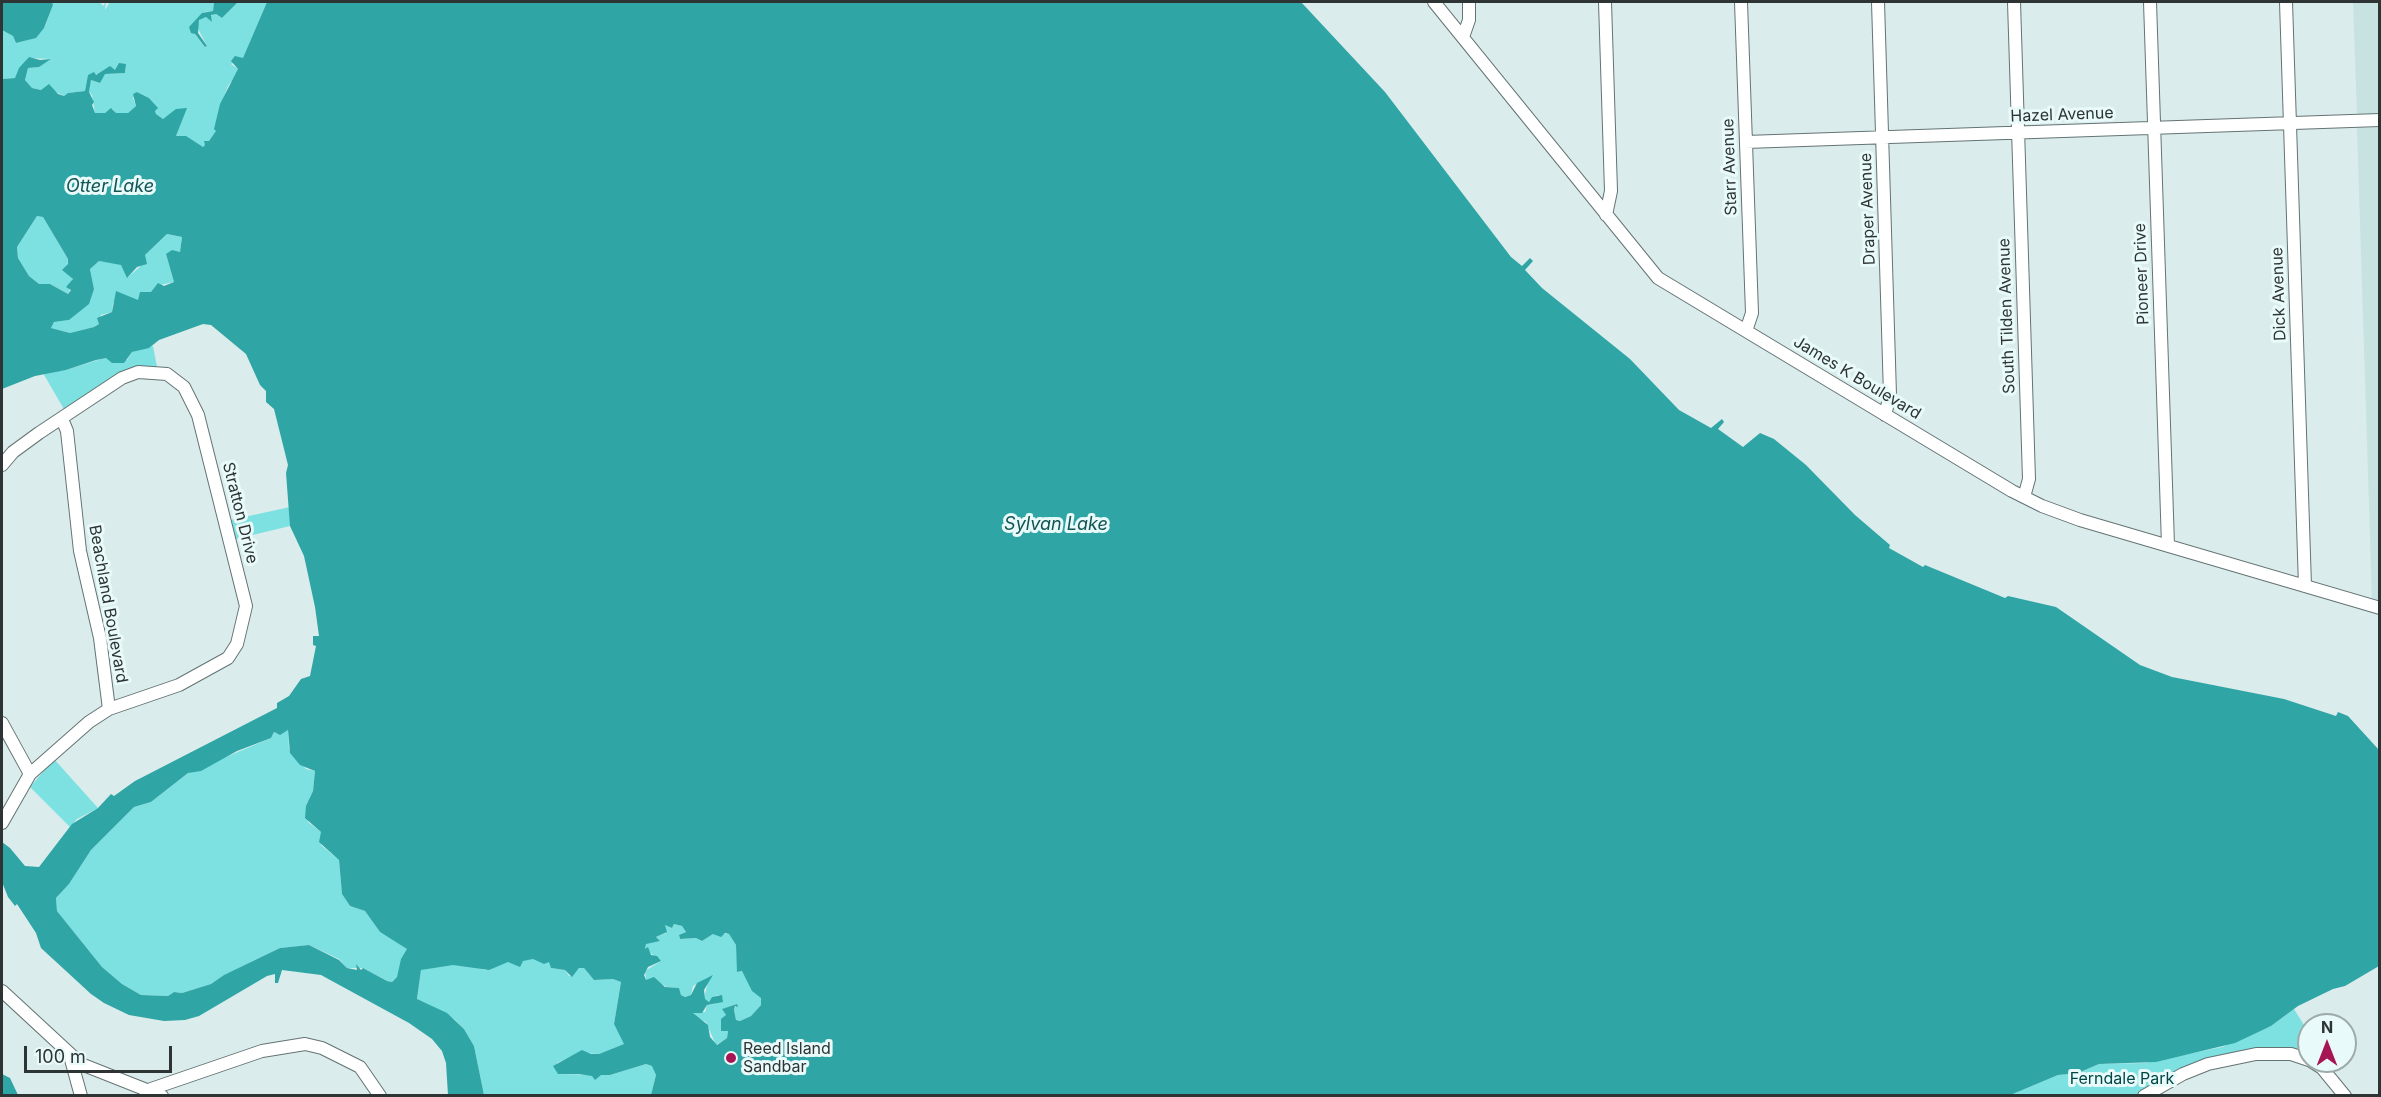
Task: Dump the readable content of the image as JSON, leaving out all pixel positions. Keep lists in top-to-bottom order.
{
  "streets": {
    "street": [
      "Hazel Avenue",
      "Starr Avenue",
      "Draper Avenue",
      "Pioneer Drive",
      "Dick Avenue",
      "South Tilden Avenue",
      "James K Boulevard",
      "Stratton Drive",
      "Beachland Boulevard"
    ]
  },
  "crossings": [
    ["Hazel Avenue", "Starr Avenue"],
    ["Hazel Avenue", "Draper Avenue"],
    ["Hazel Avenue", "Pioneer Drive"],
    ["Hazel Avenue", "Dick Avenue"],
    ["Hazel Avenue", "South Tilden Avenue"],
    ["Starr Avenue", "James K Boulevard"],
    ["Draper Avenue", "James K Boulevard"],
    ["Pioneer Drive", "James K Boulevard"],
    ["Dick Avenue", "James K Boulevard"],
    ["South Tilden Avenue", "James K Boulevard"],
    ["Stratton Drive", "Beachland Boulevard"]
  ],
  "water": ["Otter Lake", "Sylvan Lake"],
  "parks": ["Ferndale Park"],
  "places": ["Reed Island Sandbar"],
  "scale_bar": "100 m",
  "north": "top"
}
